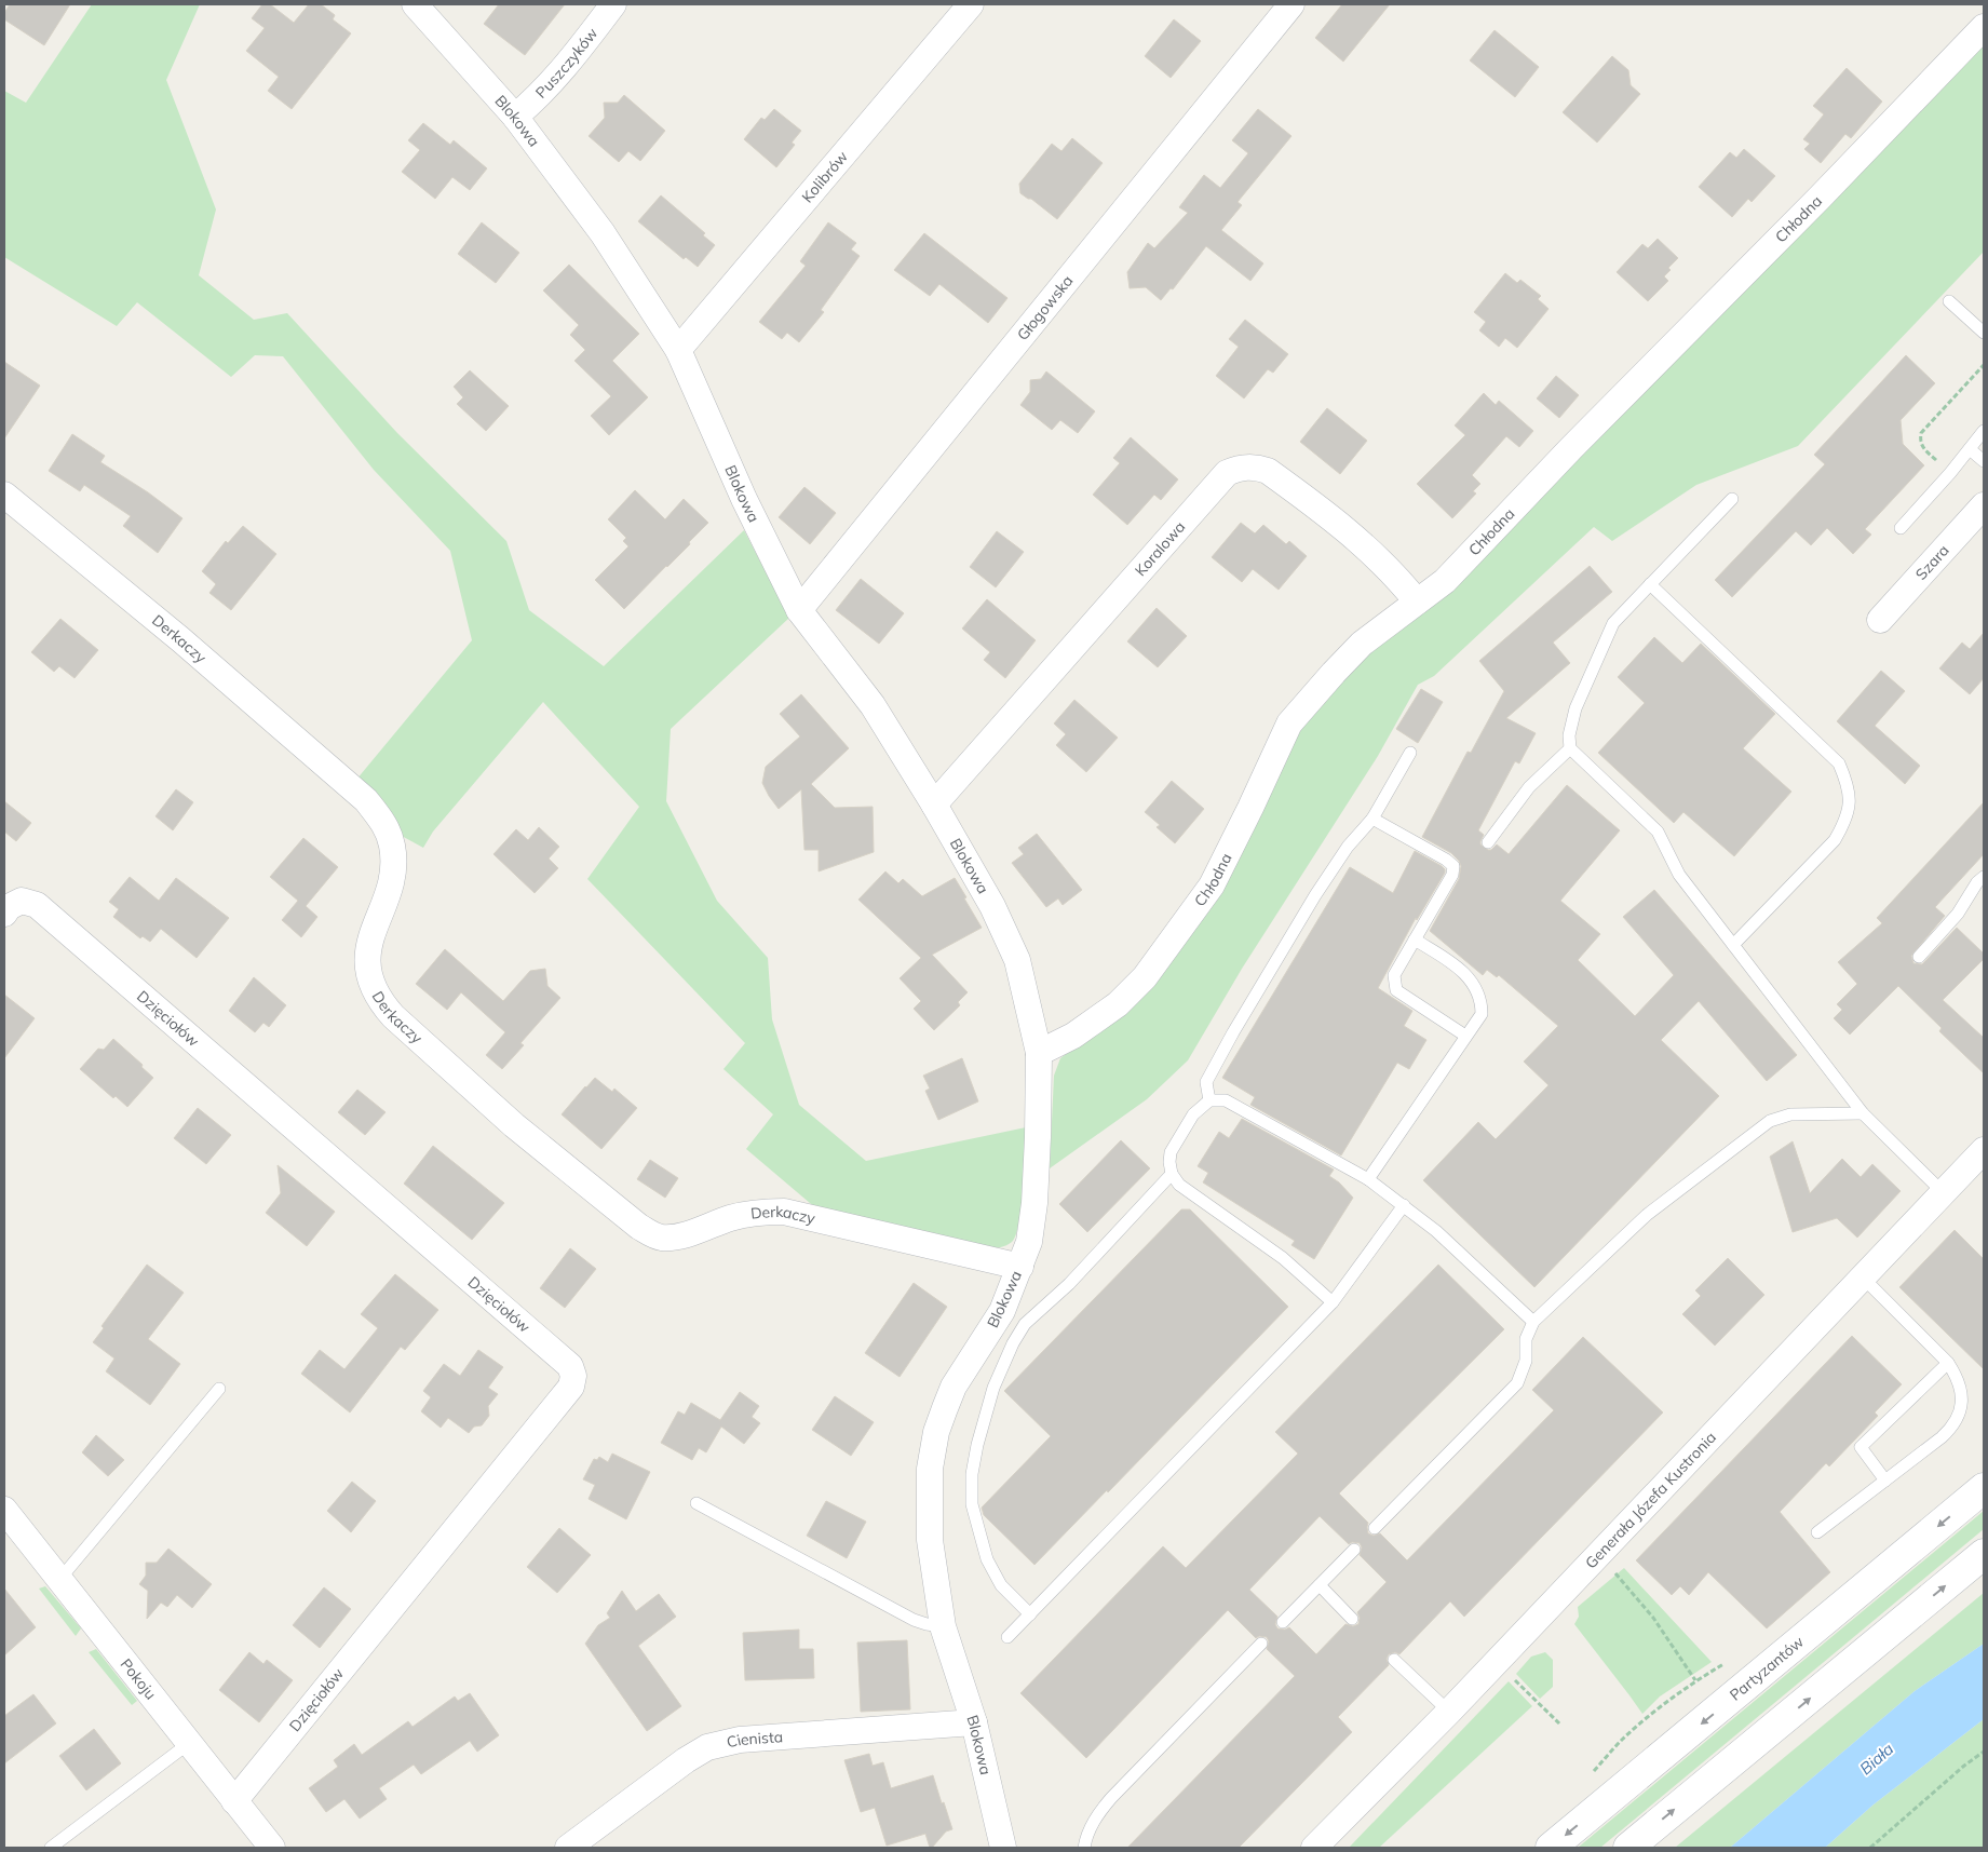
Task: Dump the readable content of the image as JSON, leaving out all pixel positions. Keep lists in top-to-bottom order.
{
  "streets": {
    "main road": ["Partyzantów"],
    "street": [
      "Puszczyków",
      "Blokowa",
      "Kolibrów",
      "Chłodna",
      "Głogowska",
      "Koralowa",
      "Szara",
      "Derkaczy",
      "Dzięciołów",
      "Generała Józefa Kustronia",
      "Pokoju",
      "Cienista"
    ]
  },
  "crossings": [
    ["Puszczyków", "Blokowa"],
    ["Blokowa", "Kolibrów"],
    ["Blokowa", "Chłodna"],
    ["Blokowa", "Głogowska"],
    ["Blokowa", "Koralowa"],
    ["Blokowa", "Derkaczy"],
    ["Blokowa", "Cienista"],
    ["Chłodna", "Koralowa"],
    ["Dzięciołów", "Pokoju"]
  ],
  "water": ["Biała"]
}
